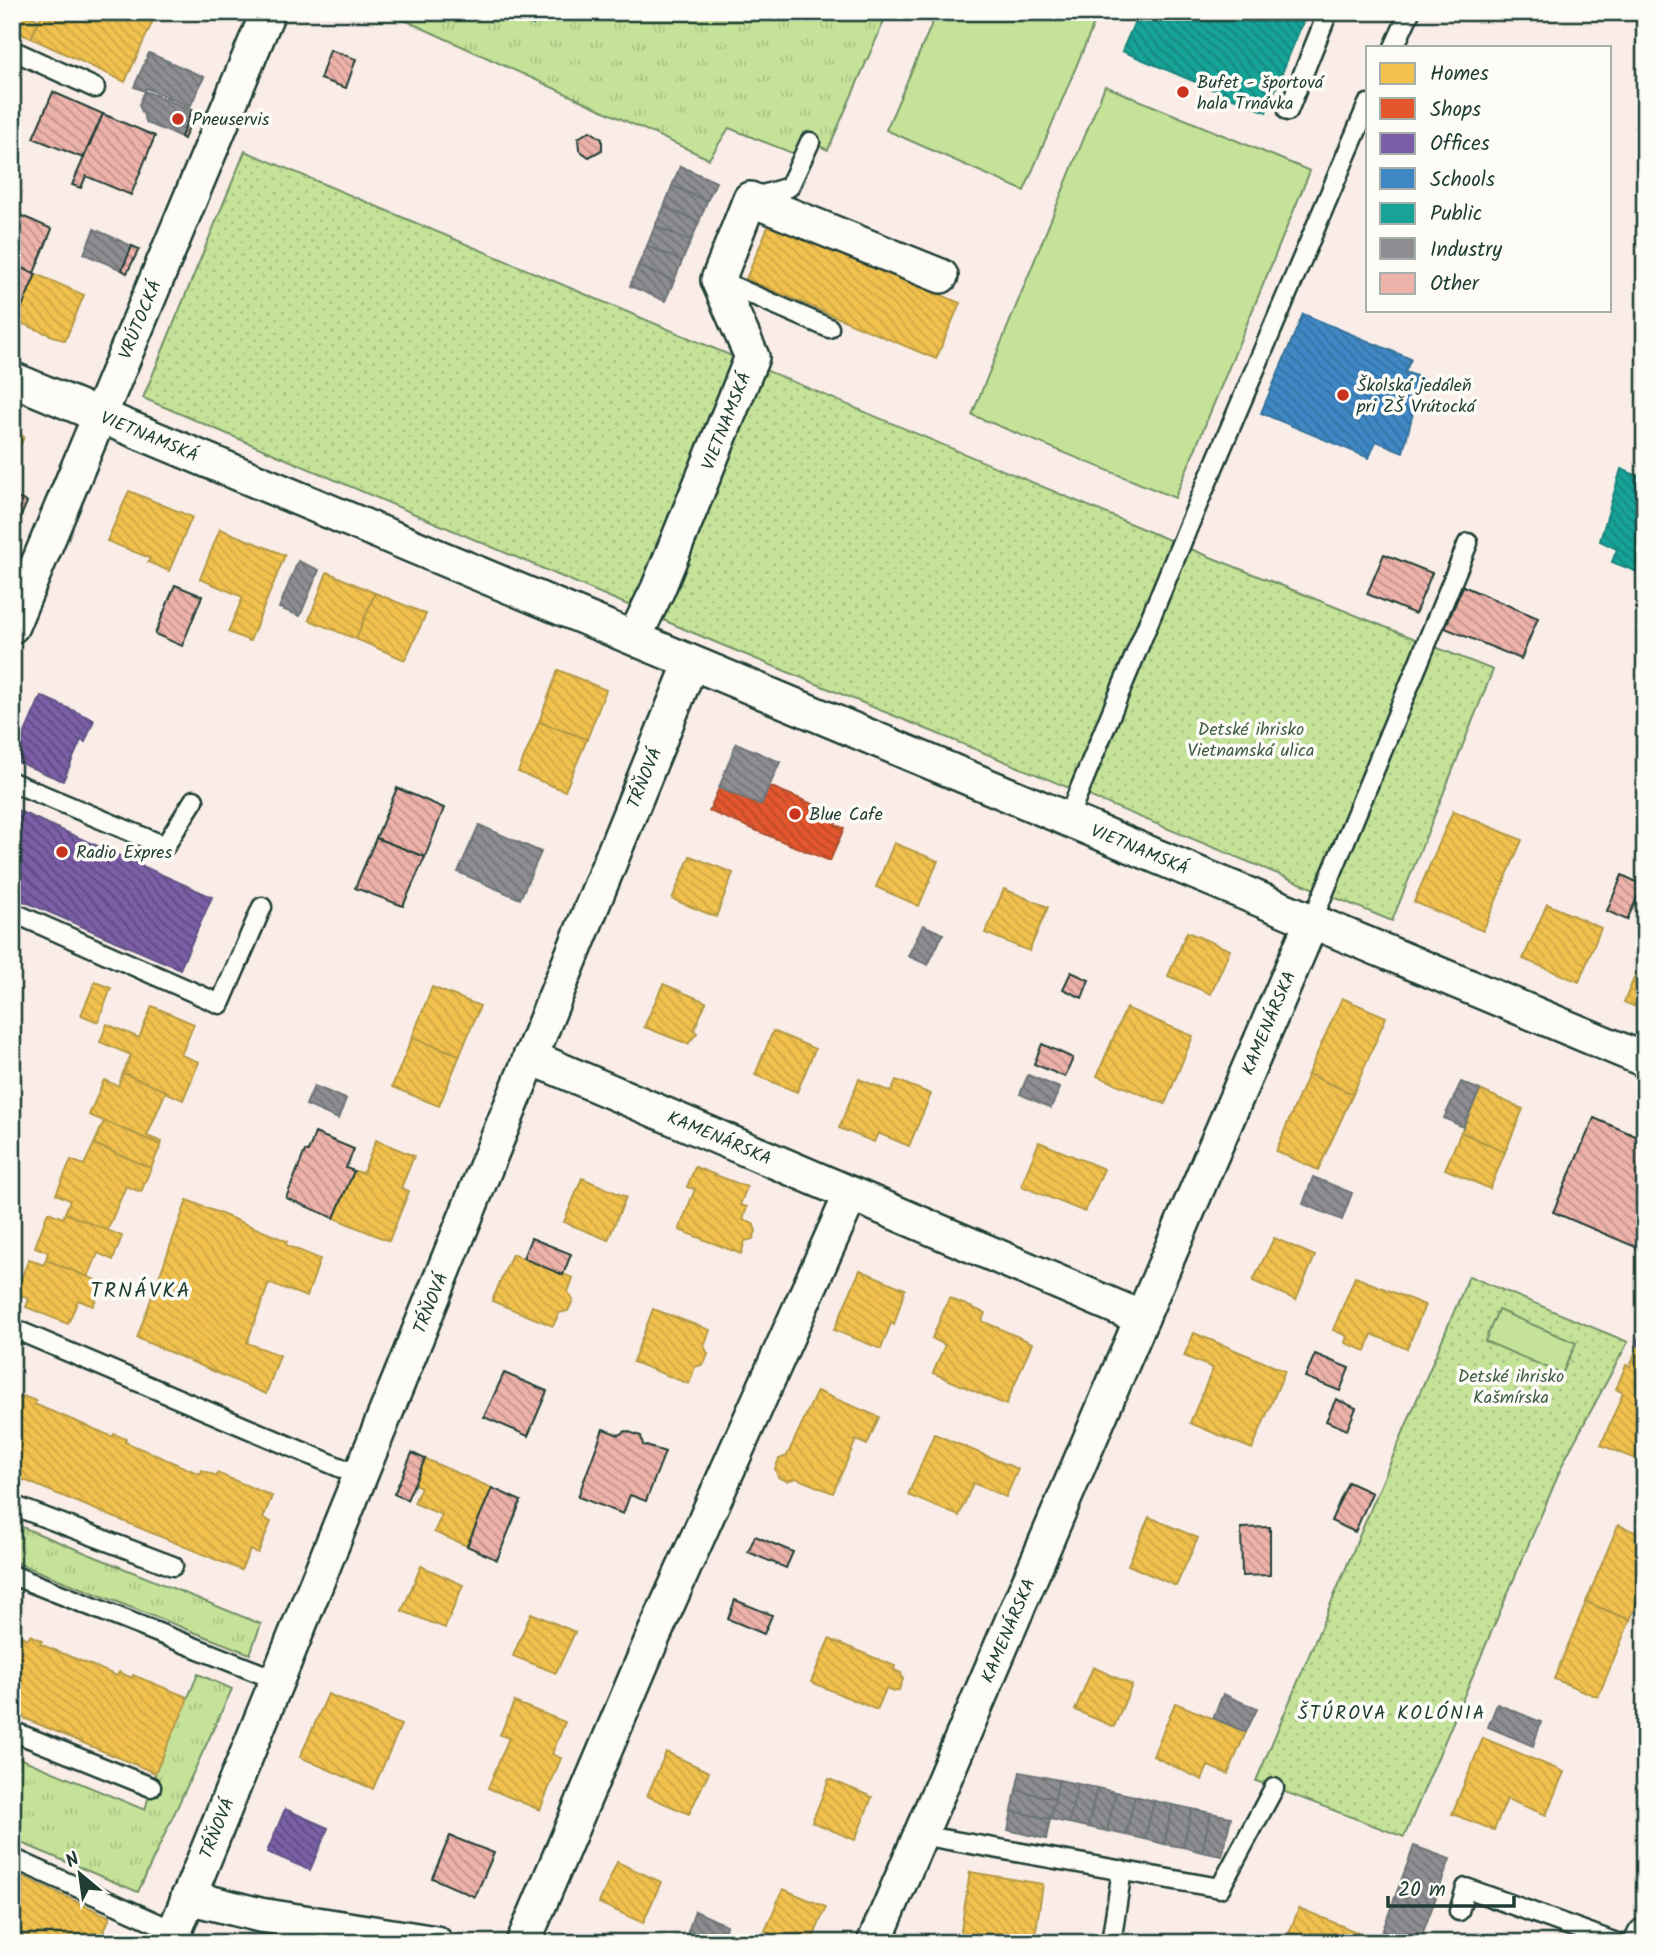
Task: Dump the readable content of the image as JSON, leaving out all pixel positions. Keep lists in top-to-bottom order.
{
  "streets": {
    "street": [
      "VRÚTOCKÁ",
      "VIETNAMSKÁ",
      "TŔŇOVÁ",
      "KAMENÁRSKA"
    ]
  },
  "crossings": [
    ["VRÚTOCKÁ", "VIETNAMSKÁ"],
    ["VIETNAMSKÁ", "TŔŇOVÁ"],
    ["VIETNAMSKÁ", "KAMENÁRSKA"],
    ["TŔŇOVÁ", "KAMENÁRSKA"]
  ],
  "districts": ["TRNÁVKA", "ŠTÚROVA KOLÓNIA"],
  "parks": ["Detské ihrisko Vietnamská ulica", "Detské ihrisko Kašmírska"],
  "places": [
    "Bufet - športová hala Trnávka",
    "Pneuservis",
    "Školská jedáleň pri ZŠ Vrútocká",
    "Blue Cafe",
    "Radio Expres"
  ],
  "legend": [
    "Homes",
    "Shops",
    "Offices",
    "Schools",
    "Public",
    "Industry",
    "Other"
  ],
  "scale_bar": "20 m",
  "north": "top left"
}
